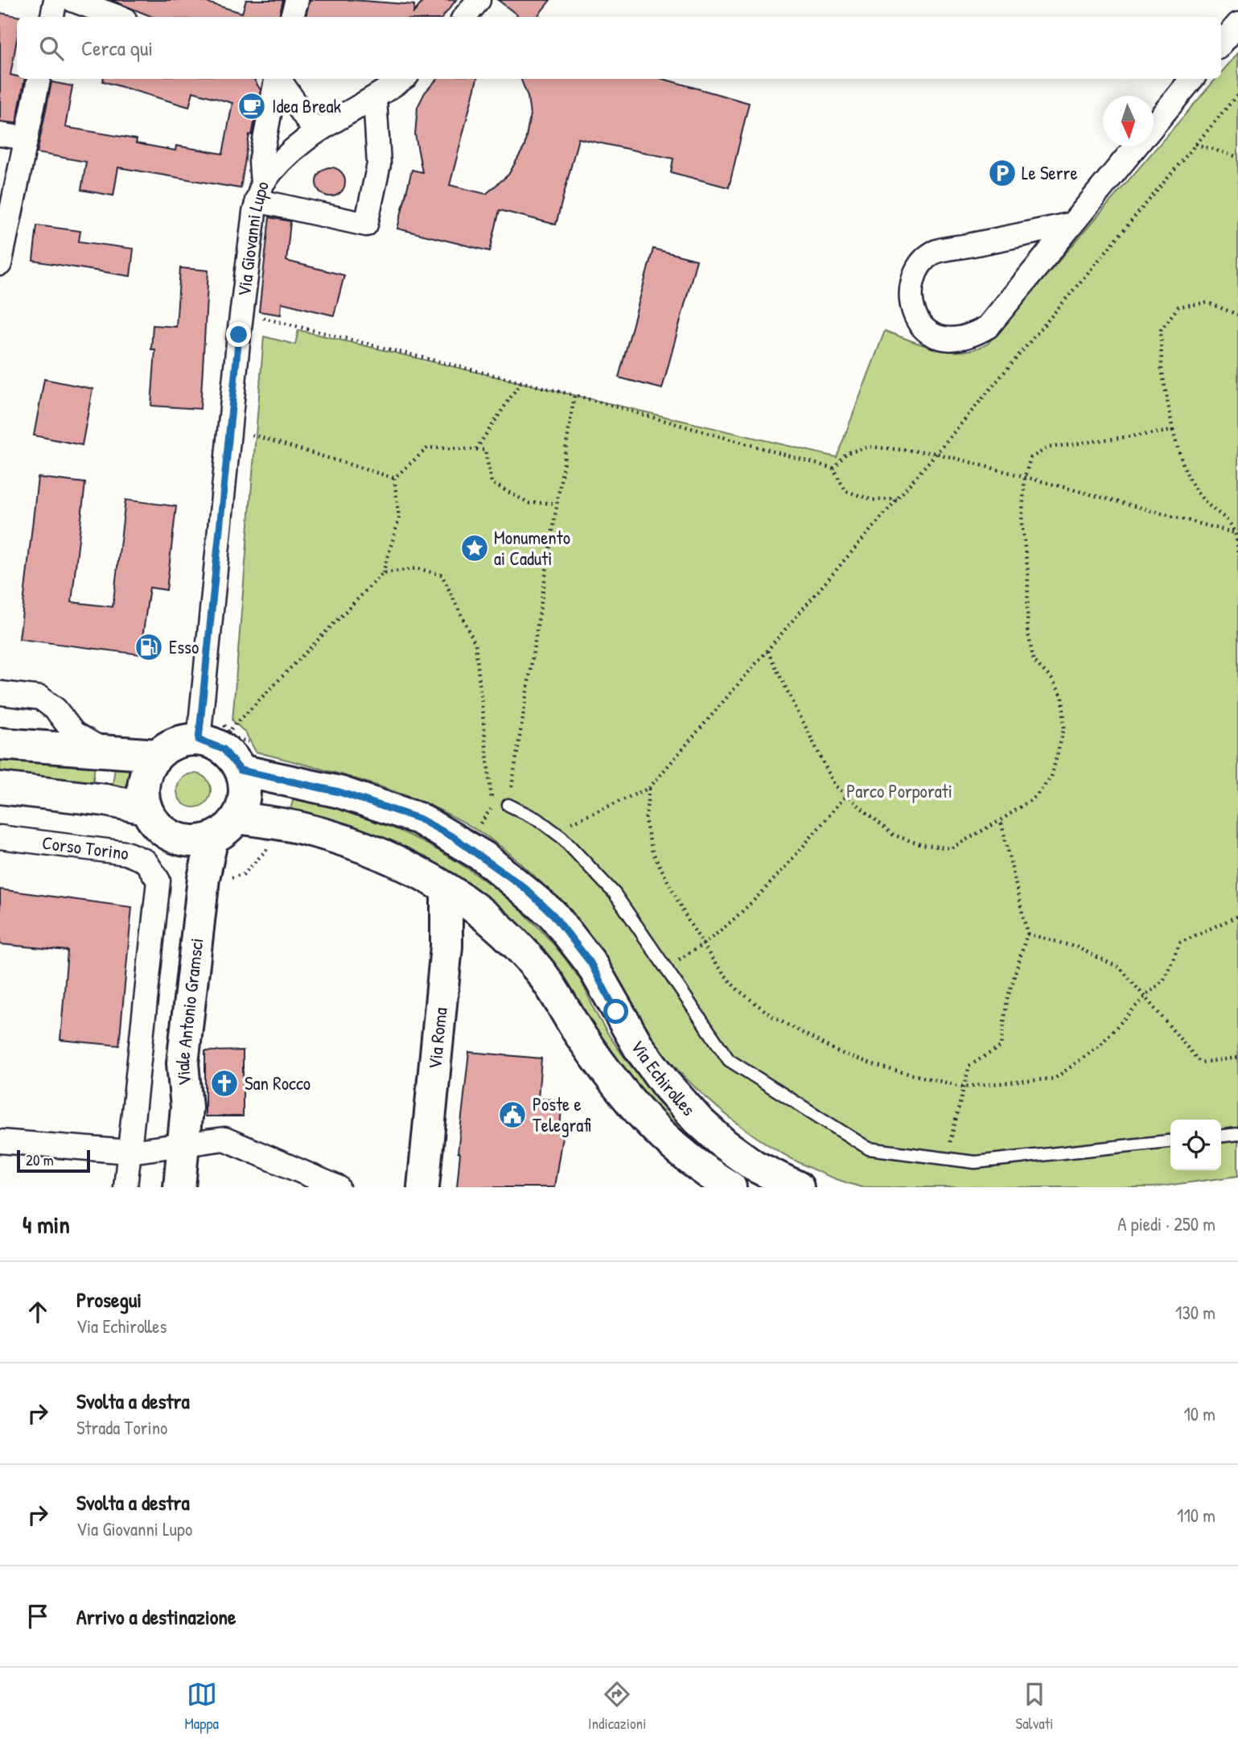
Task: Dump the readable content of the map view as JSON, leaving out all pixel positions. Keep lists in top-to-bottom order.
{
  "streets": {
    "street": [
      "Via Giovanni Lupo",
      "Corso Torino",
      "Viale Antonio Gramsci",
      "Via Roma",
      "Via Echirolles"
    ]
  },
  "crossings": [
    ["Via Giovanni Lupo", "Viale Antonio Gramsci"],
    ["Via Giovanni Lupo", "Via Echirolles"],
    ["Viale Antonio Gramsci", "Via Echirolles"]
  ],
  "parks": ["Parco Porporati"],
  "places": {
    "cafe": ["Idea Break"],
    "parking": ["Le Serre"],
    "place": ["Monumento ai Caduti"],
    "fuel station": ["Esso"],
    "church": ["San Rocco"],
    "public building": ["Poste e Telegrafi"]
  },
  "scale_bar": "20 m",
  "north": "bottom",
  "page": {
    "search": "Cerca qui",
    "scale": "20 m",
    "heading": ["4 min", "A piedi · 250 m"],
    "list": [
      ["Prosegui", "Via Echirolles", "130 m"],
      ["Svolta a destra", "Strada Torino", "10 m"],
      ["Svolta a destra", "Via Giovanni Lupo", "110 m"],
      "Arrivo a destinazione"
    ],
    "nav": ["Mappa", "Indicazioni", "Salvati"]
  }
}
